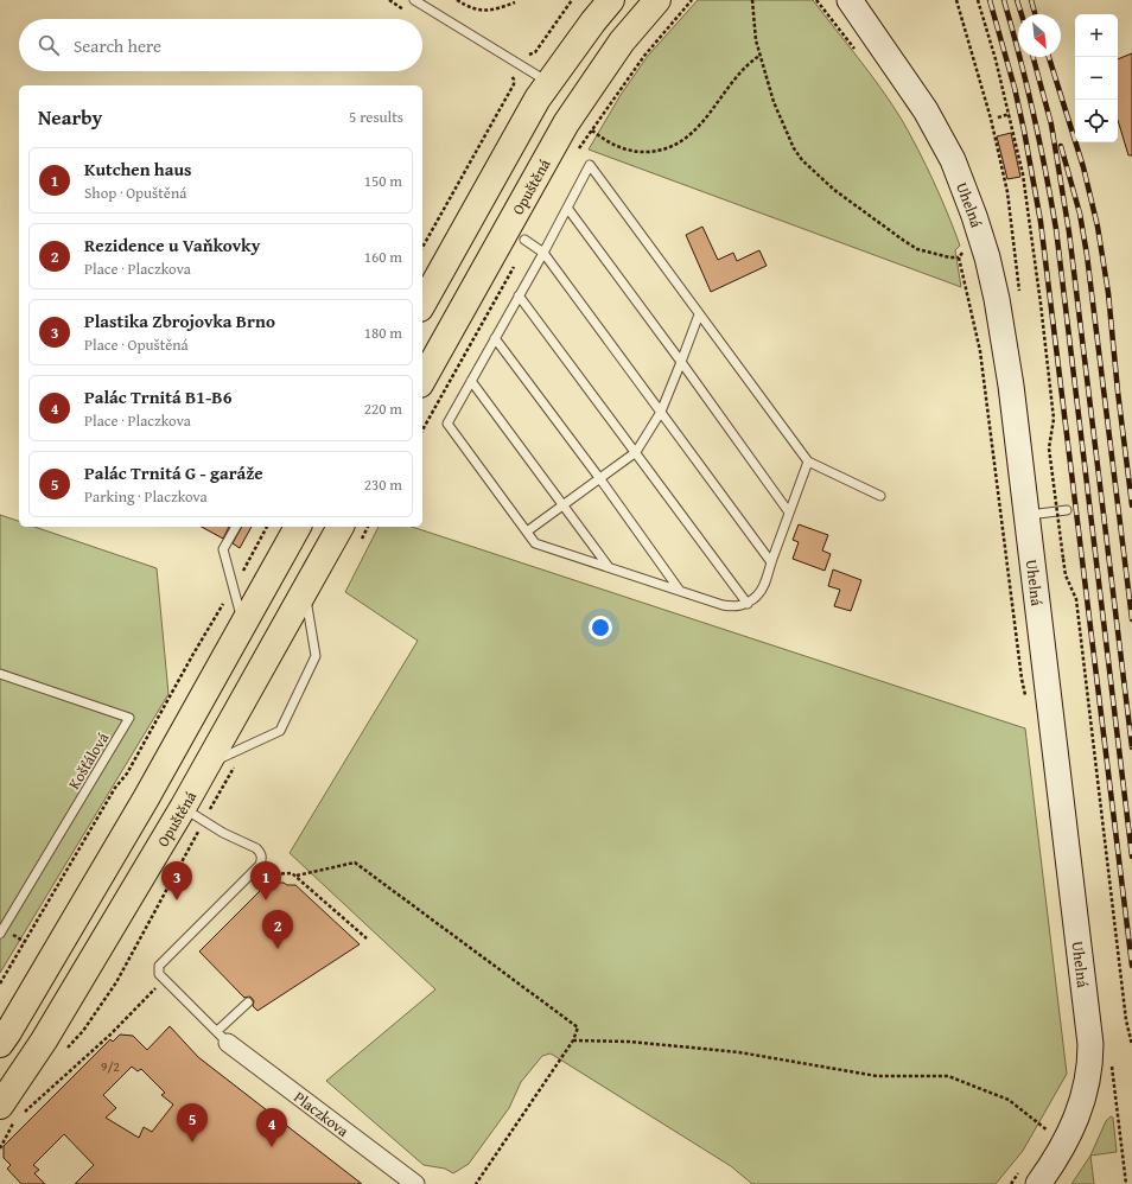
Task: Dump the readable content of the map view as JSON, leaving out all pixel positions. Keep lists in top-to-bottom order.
{
  "streets": {
    "main road": ["Opuštěná", "Uhelná"],
    "street": ["Placzkova"],
    "lane": ["Košťálová"]
  },
  "house_numbers": ["9/2"],
  "north": "bottom right",
  "page": {
    "map_buttons": ["+", "−"],
    "search": "Search here",
    "heading": ["Nearby", "5 results"],
    "list": [
      {
        "mark": "1",
        "name": "Kutchen haus",
        "note": "Shop · Opuštěná",
        "value": "150 m"
      },
      {
        "mark": "2",
        "name": "Rezidence u Vaňkovky",
        "note": "Place · Placzkova",
        "value": "160 m"
      },
      {
        "mark": "3",
        "name": "Plastika Zbrojovka Brno",
        "note": "Place · Opuštěná",
        "value": "180 m"
      },
      {
        "mark": "4",
        "name": "Palác Trnitá B1-B6",
        "note": "Place · Placzkova",
        "value": "220 m"
      },
      {
        "mark": "5",
        "name": "Palác Trnitá G - garáže",
        "note": "Parking · Placzkova",
        "value": "230 m"
      }
    ],
    "pins": [
      "1",
      "3",
      "2",
      "5",
      "4"
    ]
  }
}
